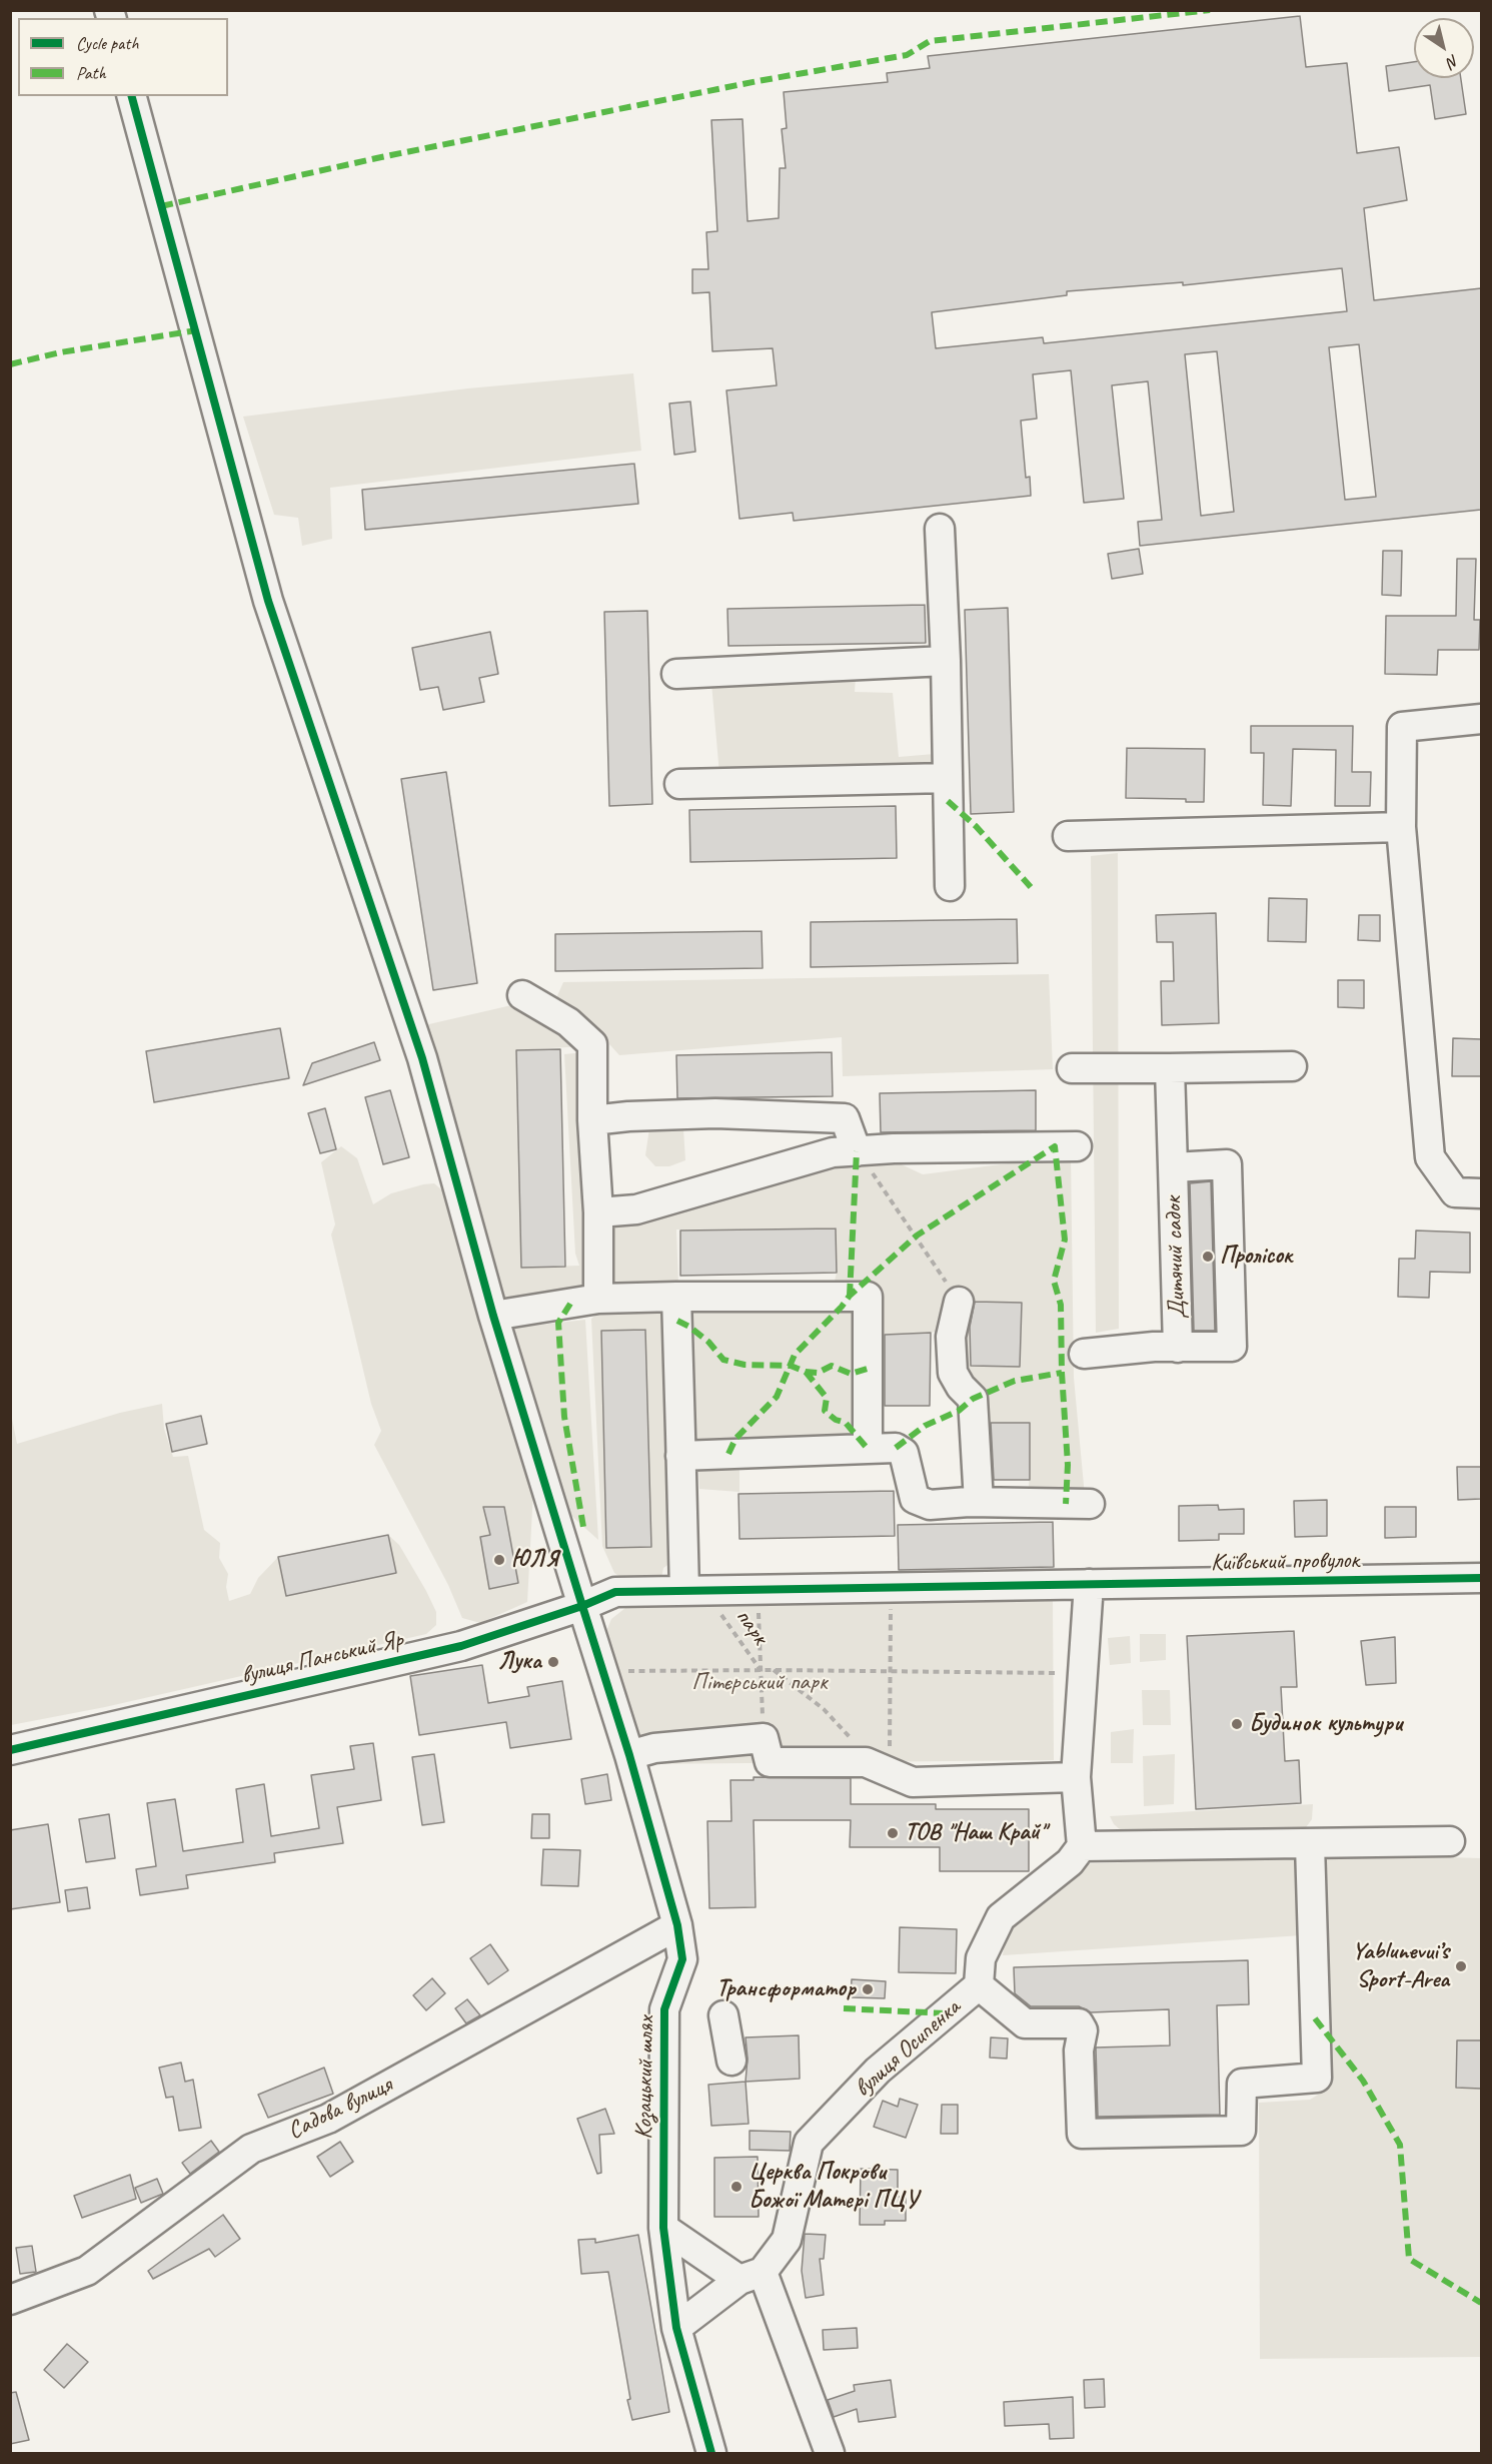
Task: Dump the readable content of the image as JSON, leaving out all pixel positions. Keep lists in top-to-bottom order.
{
  "streets": {
    "street": [
      "Дитячий садок",
      "Київський провулок",
      "вулиця Панський Яр",
      "вулиця Осипенка",
      "Козацький шлях",
      "Садова вулиця"
    ],
    "path": ["парк"]
  },
  "crossings": [
    ["Київський провулок", "вулиця Панський Яр"],
    ["вулиця Панський Яр", "Козацький шлях"],
    ["вулиця Осипенка", "Козацький шлях"],
    ["Козацький шлях", "Садова вулиця"]
  ],
  "parks": ["Пітєрський парк"],
  "places": [
    "Пролісок",
    "ЮЛЯ",
    "Лука",
    "Будинок культури",
    "ТОВ \"Наш Край\"",
    "Yablunevui’s Sport-Area",
    "Трансформатор",
    "Церква Покрови Божої Матері ПЦУ"
  ],
  "legend": ["Cycle path", "Path"],
  "north": "bottom right"
}
